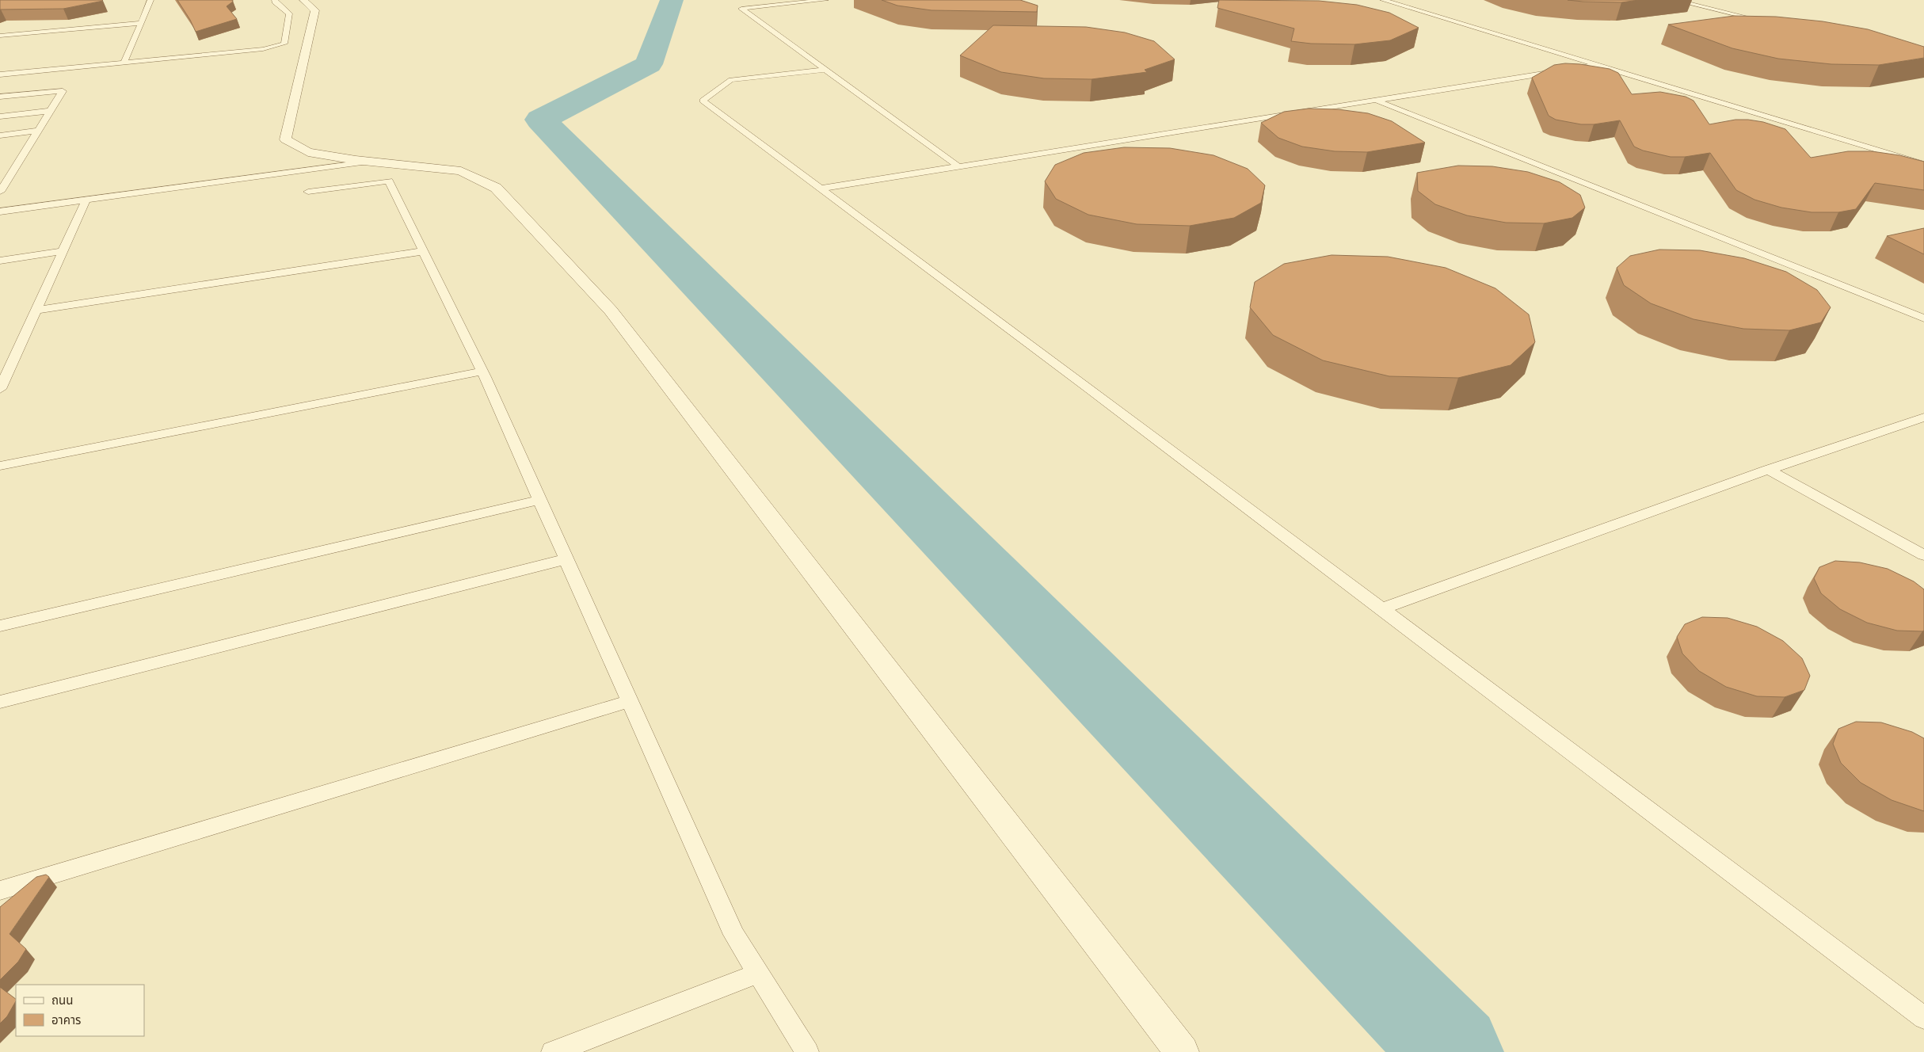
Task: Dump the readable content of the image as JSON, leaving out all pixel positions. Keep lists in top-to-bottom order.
{
  "legend": ["ถนน", "อาคาร"]
}
